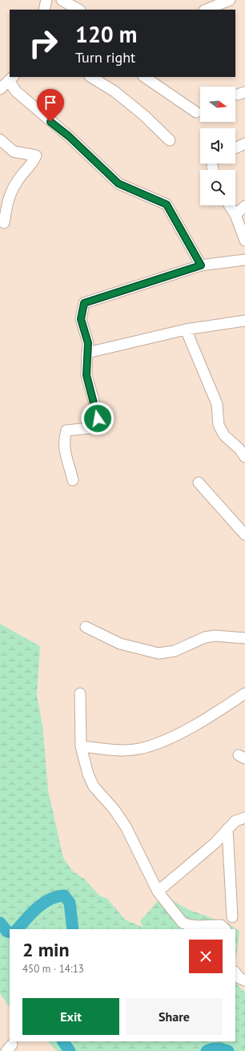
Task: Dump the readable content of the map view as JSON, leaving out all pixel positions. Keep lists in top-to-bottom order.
{
  "north": "right",
  "page": {
    "turn": ["120 m", "Turn right"],
    "heading": ["2 min", "450 m · 14:13"],
    "buttons": ["Exit", "Share"]
  }
}
